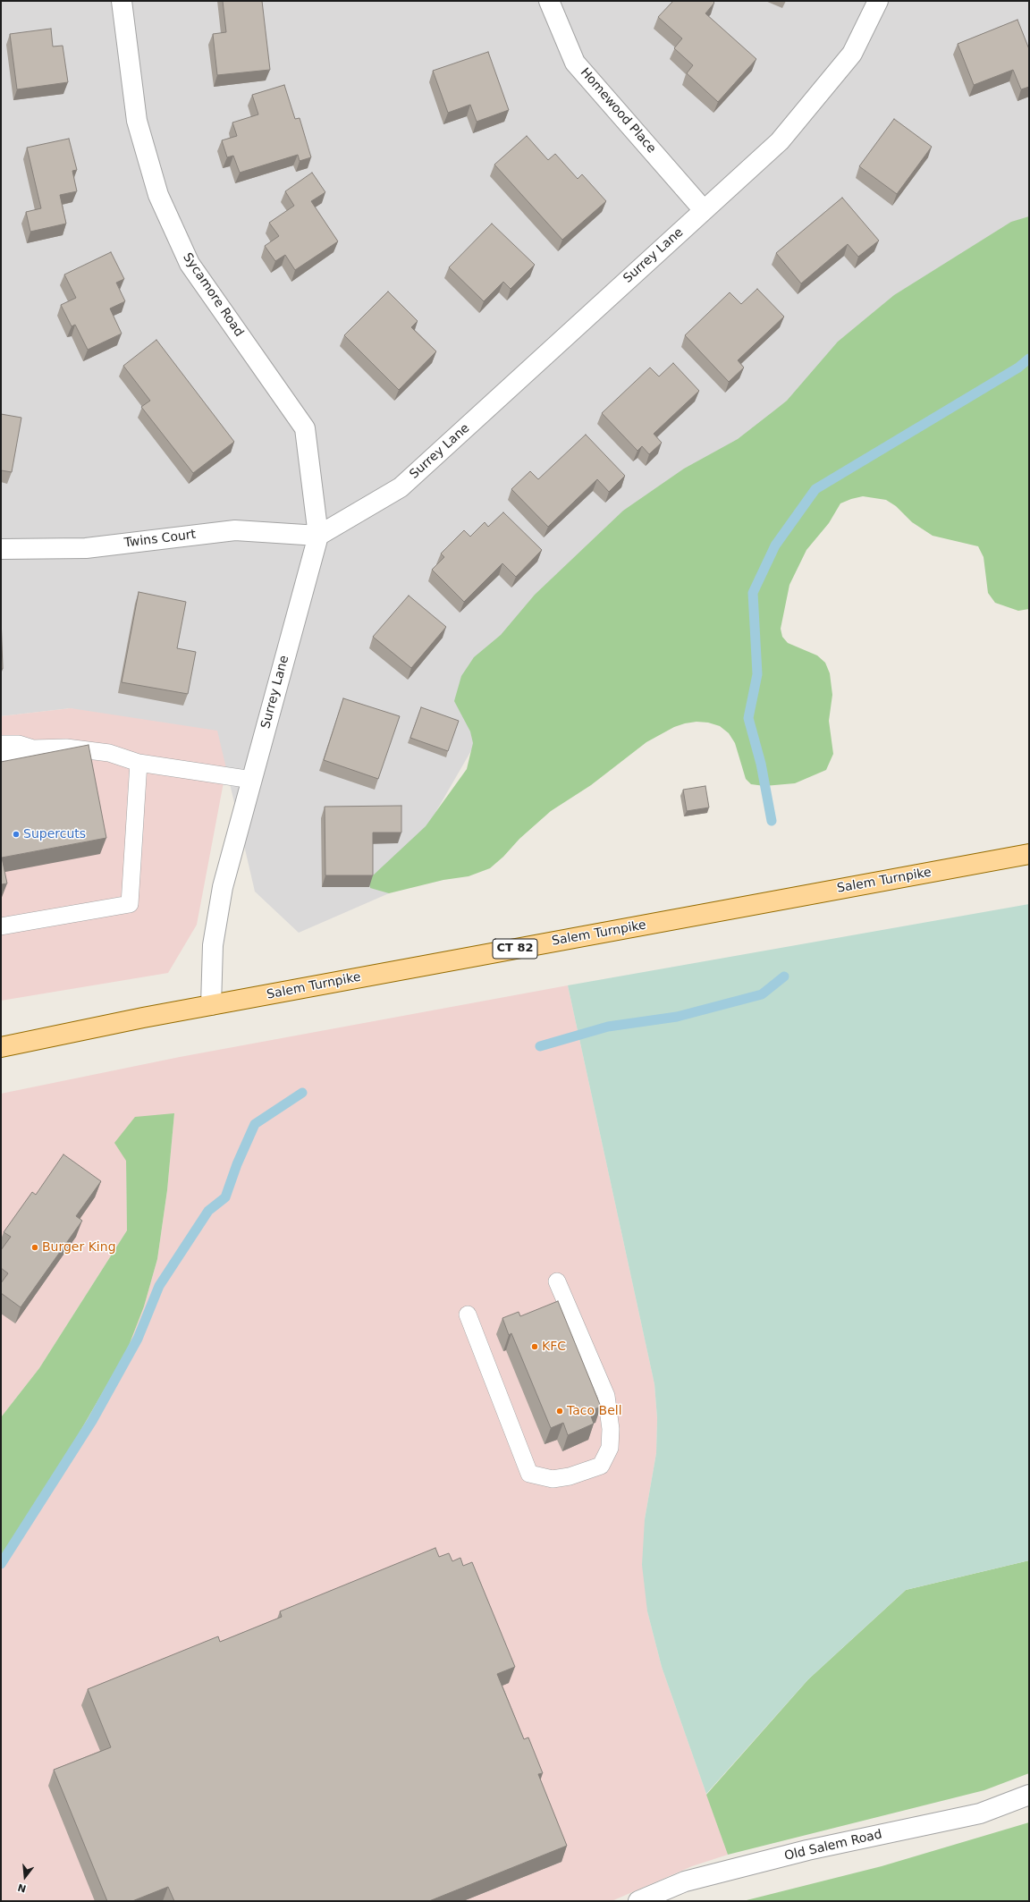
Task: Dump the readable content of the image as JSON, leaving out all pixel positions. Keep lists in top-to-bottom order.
{
  "streets": {
    "main road": ["Salem Turnpike", "CT 82"],
    "street": [
      "Homewood Place",
      "Surrey Lane",
      "Sycamore Road",
      "Twins Court",
      "Old Salem Road"
    ]
  },
  "crossings": [
    ["Homewood Place", "Surrey Lane"],
    ["Surrey Lane", "Sycamore Road"],
    ["Surrey Lane", "Twins Court"],
    ["Surrey Lane", "Salem Turnpike"],
    ["Sycamore Road", "Twins Court"]
  ],
  "places": [
    "Supercuts",
    "Burger King",
    "KFC",
    "Taco Bell"
  ],
  "north": "bottom"
}
